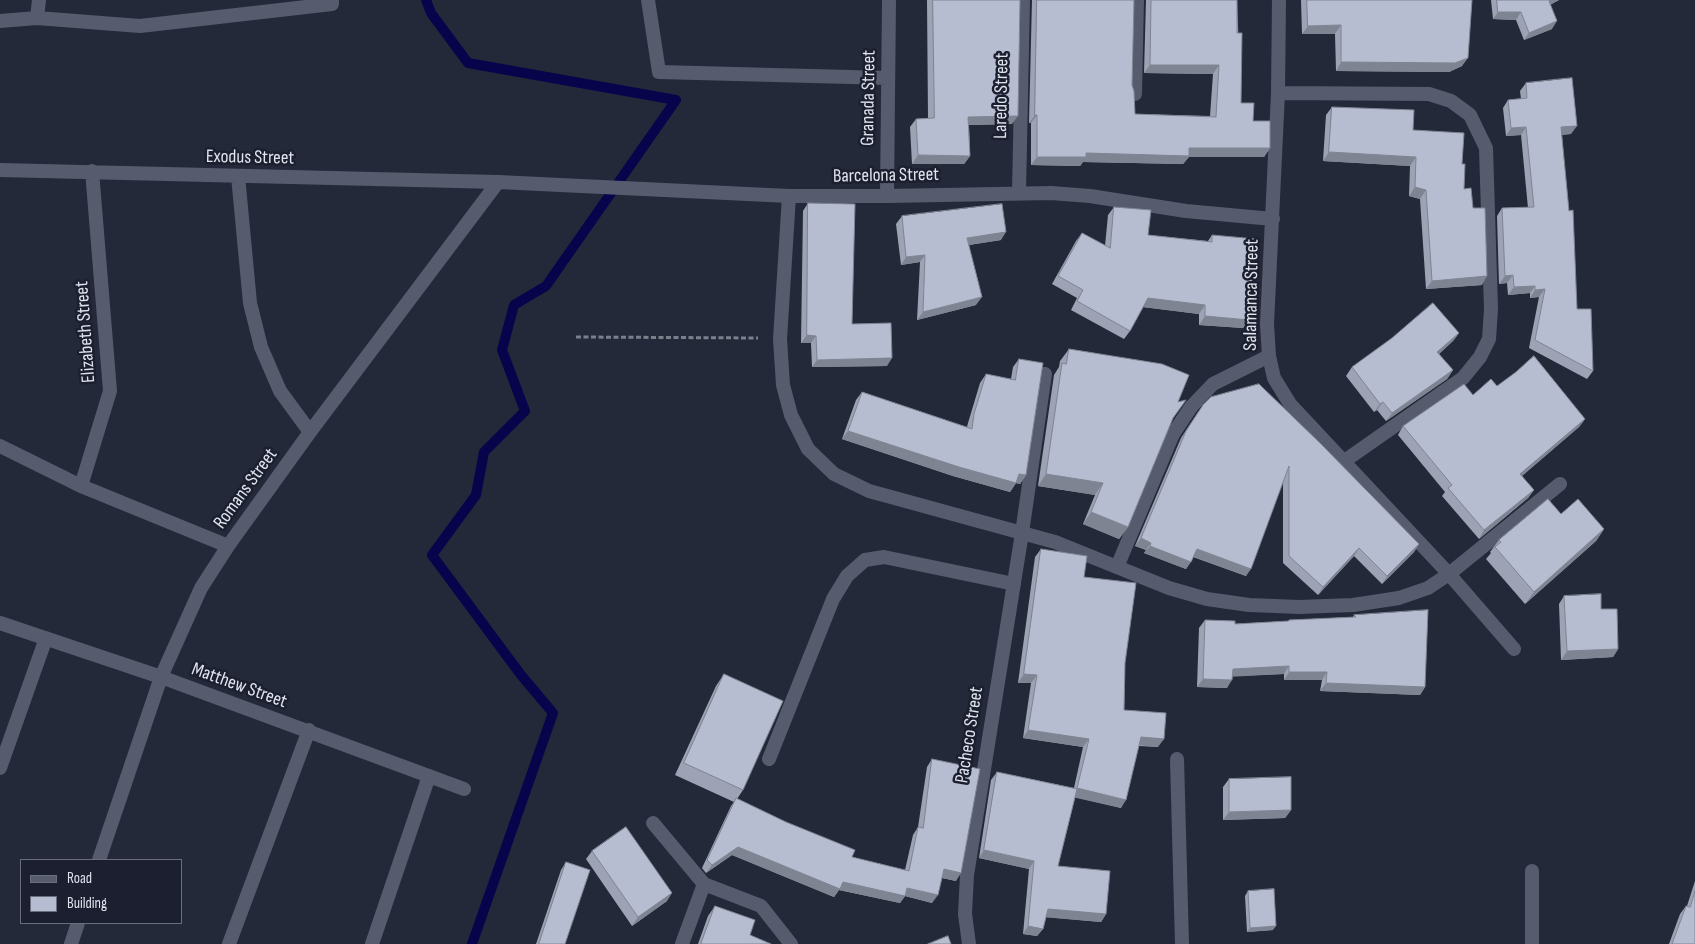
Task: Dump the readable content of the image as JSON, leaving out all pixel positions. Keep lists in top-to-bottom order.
{
  "streets": {
    "street": [
      "Laredo Street",
      "Granada Street",
      "Exodus Street",
      "Barcelona Street",
      "Salamanca Street",
      "Elizabeth Street",
      "Romans Street",
      "Matthew Street",
      "Pacheco Street"
    ]
  },
  "crossings": [
    ["Laredo Street", "Barcelona Street"],
    ["Granada Street", "Barcelona Street"],
    ["Exodus Street", "Barcelona Street"],
    ["Exodus Street", "Elizabeth Street"],
    ["Exodus Street", "Romans Street"],
    ["Barcelona Street", "Salamanca Street"],
    ["Barcelona Street", "Romans Street"],
    ["Romans Street", "Matthew Street"]
  ],
  "legend": ["Road", "Building"]
}
